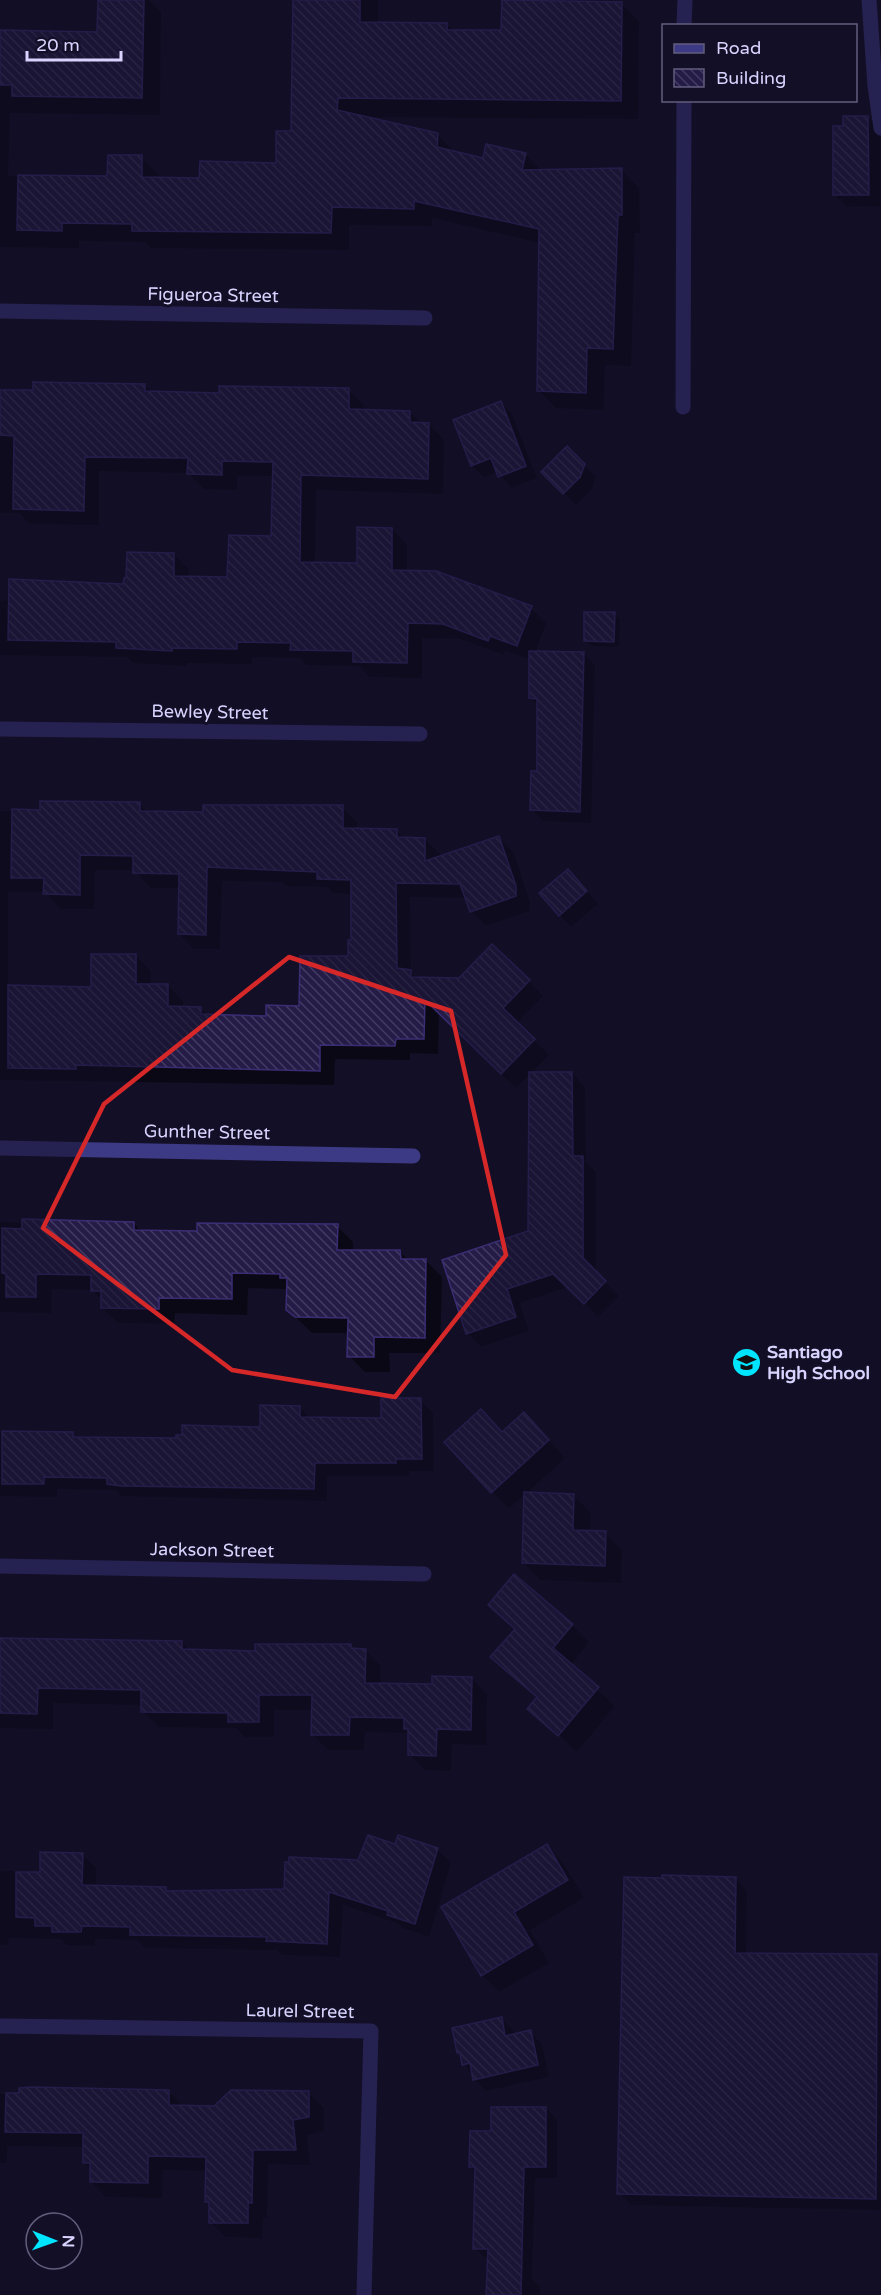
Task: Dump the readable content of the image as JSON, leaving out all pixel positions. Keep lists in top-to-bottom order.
{
  "streets": {
    "street": [
      "Figueroa Street",
      "Bewley Street",
      "Gunther Street",
      "Jackson Street",
      "Laurel Street"
    ]
  },
  "places": {
    "school or university": ["Santiago High School"]
  },
  "legend": ["Road", "Building"],
  "scale_bar": "20 m",
  "north": "right"
}
